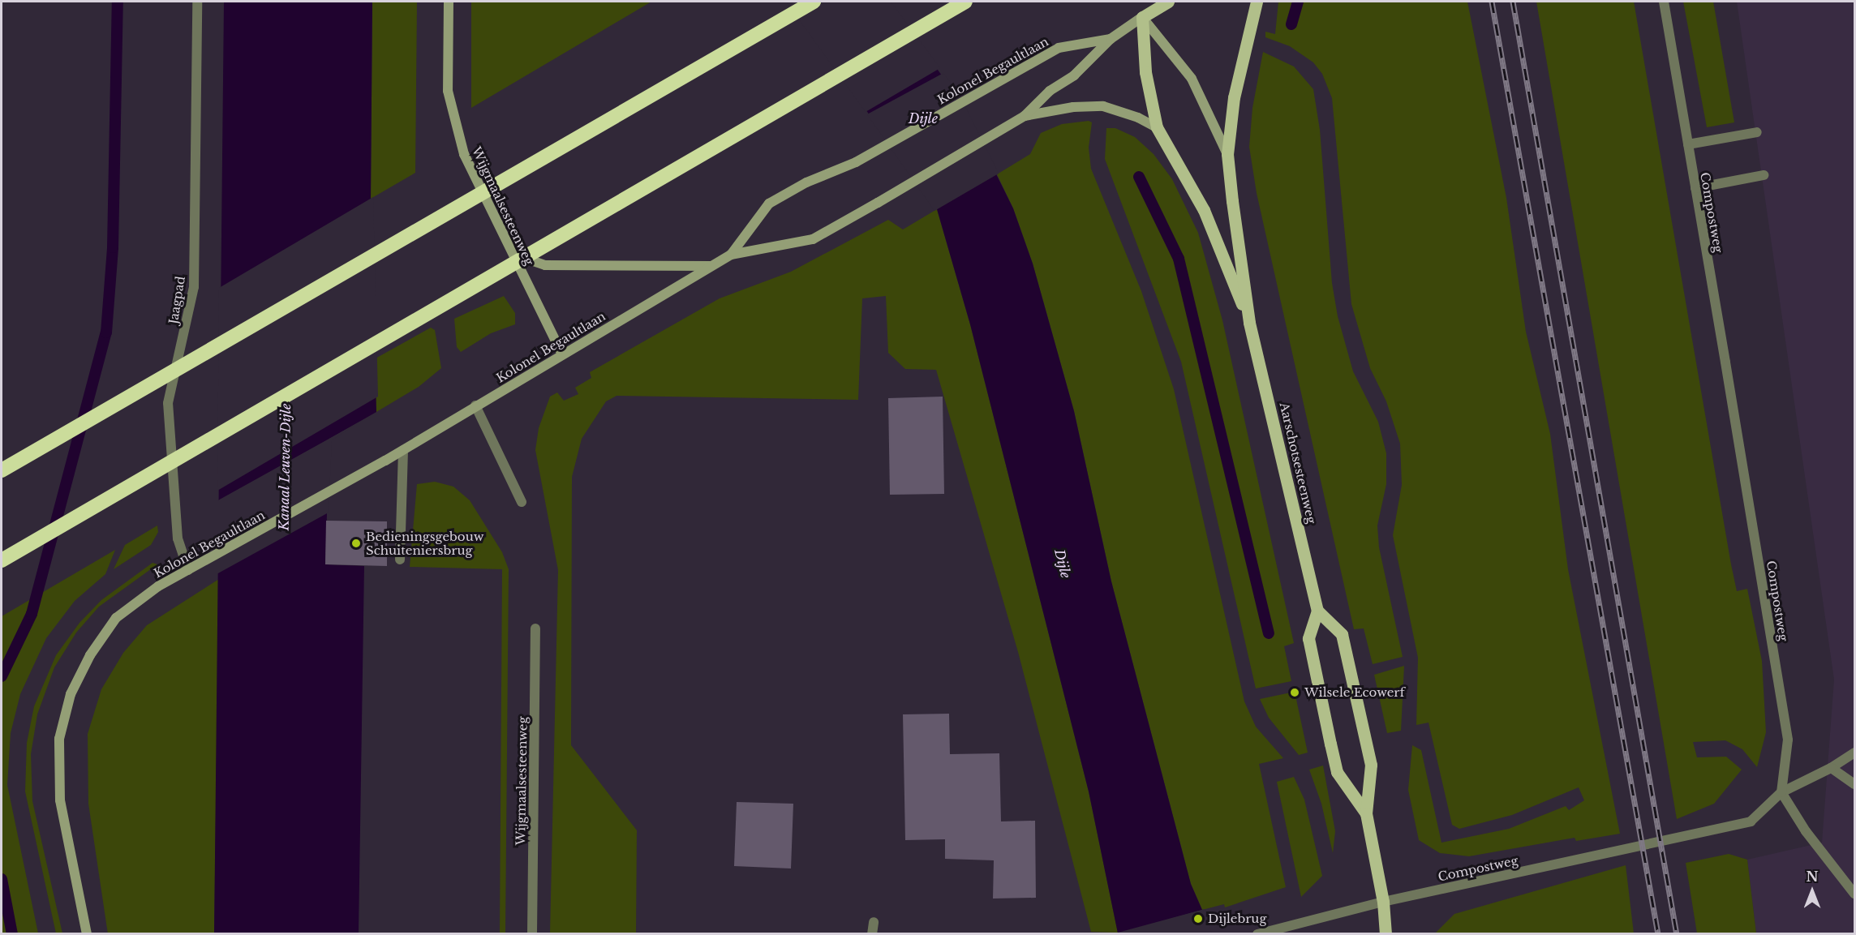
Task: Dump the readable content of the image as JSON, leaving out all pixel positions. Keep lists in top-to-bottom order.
{
  "streets": {
    "main road": ["Aarschotsesteenweg"],
    "street": [
      "Kolonel Begaultlaan",
      "Wijgmaalsesteenweg",
      "Compostweg",
      "Jaagpad"
    ]
  },
  "crossings": [
    ["Kolonel Begaultlaan", "Wijgmaalsesteenweg"],
    ["Kolonel Begaultlaan", "Jaagpad"],
    ["Kolonel Begaultlaan", "Aarschotsesteenweg"]
  ],
  "water": ["Dijle", "Kanaal Leuven-Dijle"],
  "places": ["Bedieningsgebouw Schuiteniersbrug", "Wilsele Ecowerf", "Dijlebrug"],
  "north": "top"
}
